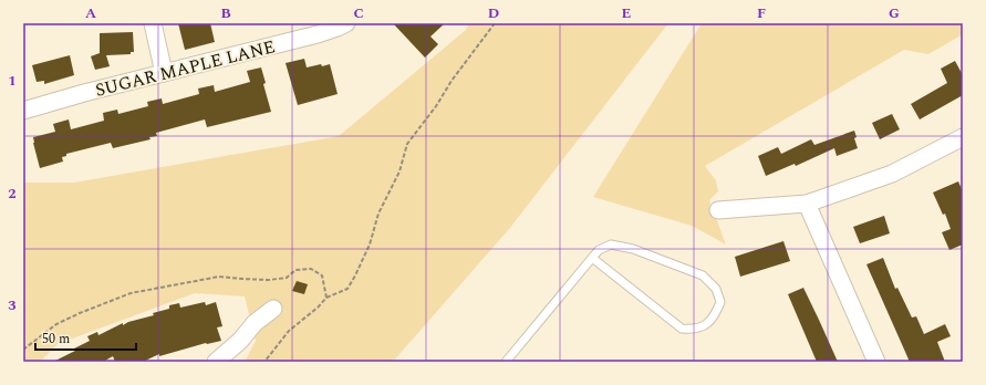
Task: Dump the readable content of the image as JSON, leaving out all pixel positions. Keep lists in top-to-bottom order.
{
  "streets": {
    "street": ["SUGAR MAPLE LANE"]
  },
  "scale_bar": "50 m",
  "grid": {
    "columns": [
      "A",
      "B",
      "C",
      "D",
      "E",
      "F",
      "G"
    ],
    "rows": ["1", "2", "3"]
  }
}
